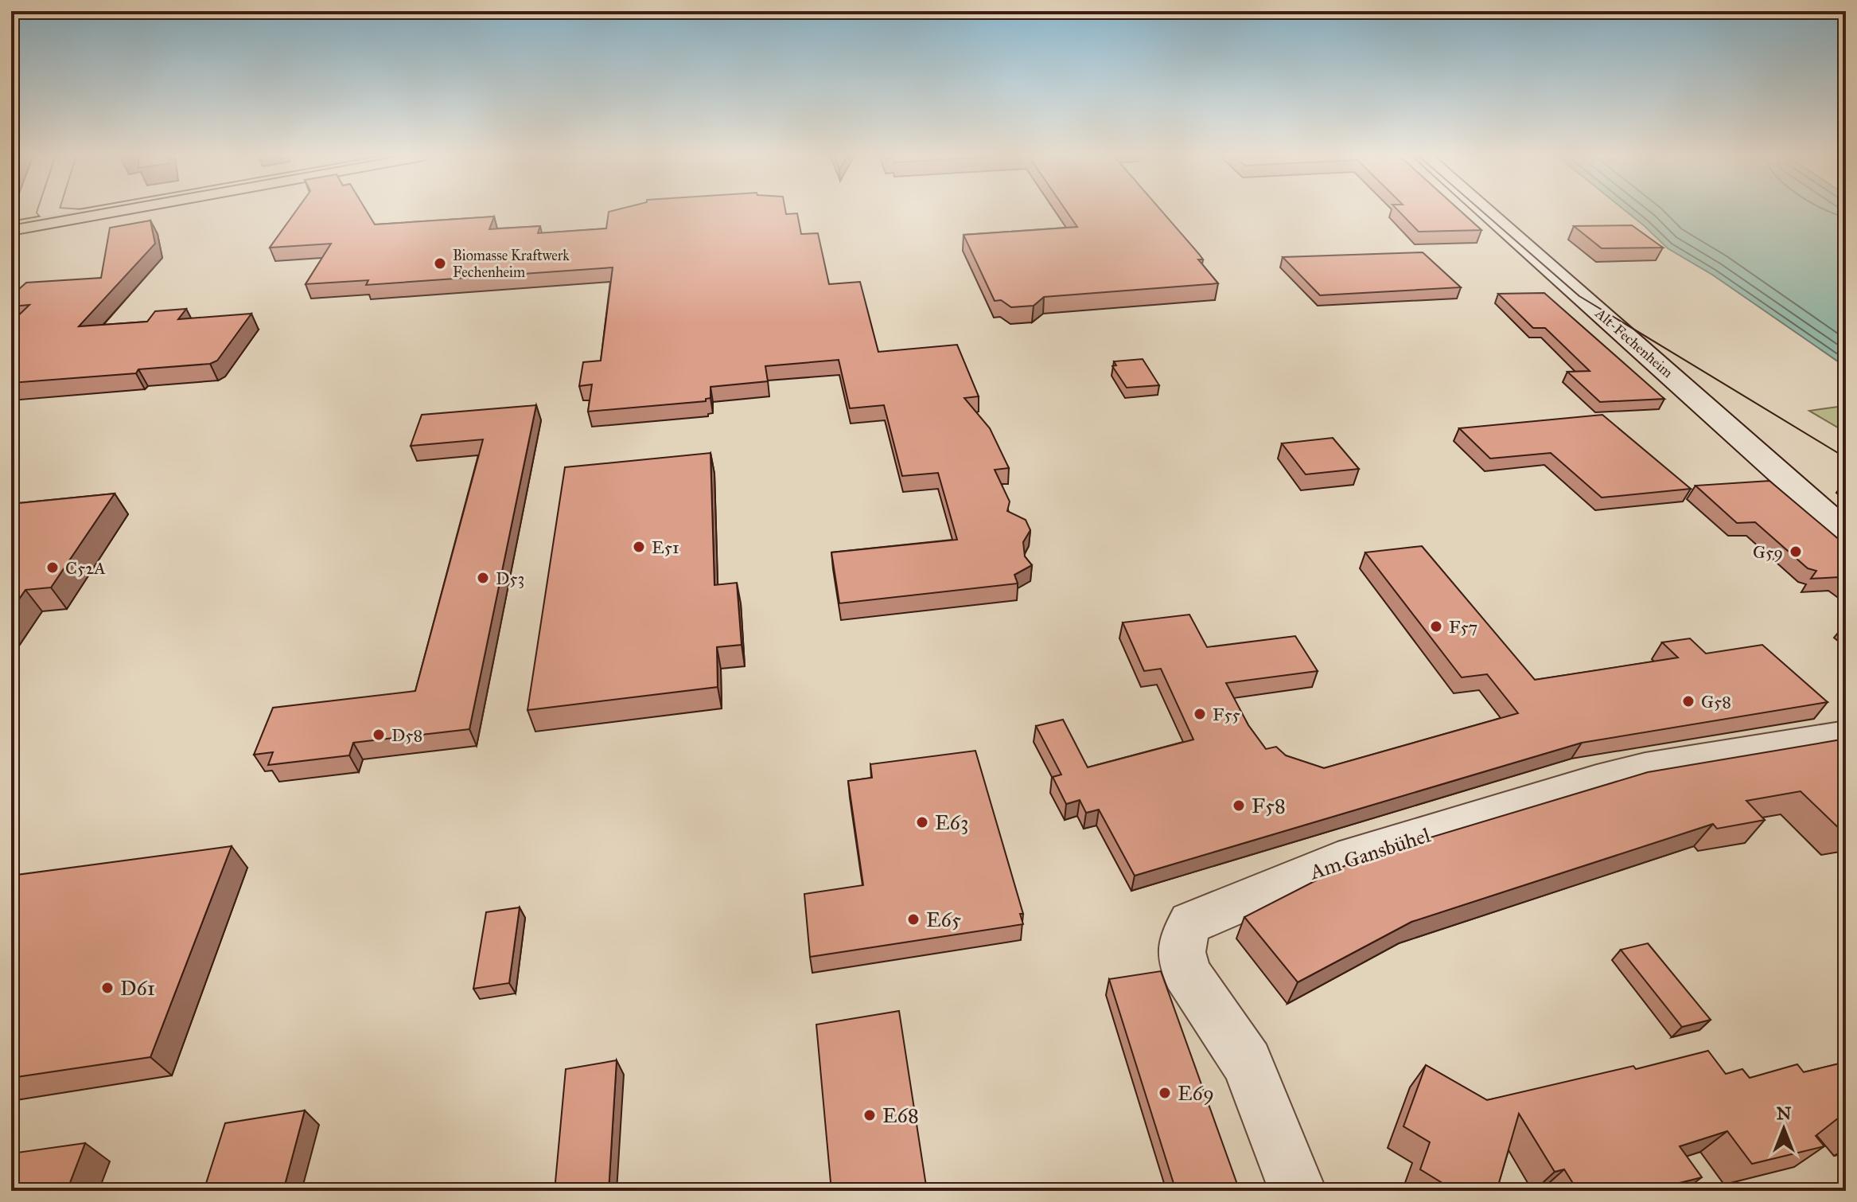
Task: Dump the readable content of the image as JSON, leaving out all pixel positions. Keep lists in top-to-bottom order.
{
  "streets": {
    "street": ["Alt-Fechenheim", "Am Gansbühel"]
  },
  "places": [
    "Biomasse Kraftwerk Fechenheim",
    "E51",
    "G59",
    "C52A",
    "D53",
    "F57",
    "G58",
    "F55",
    "D58",
    "F58",
    "E63",
    "E65",
    "D61",
    "E69",
    "E68"
  ],
  "north": "top"
}
